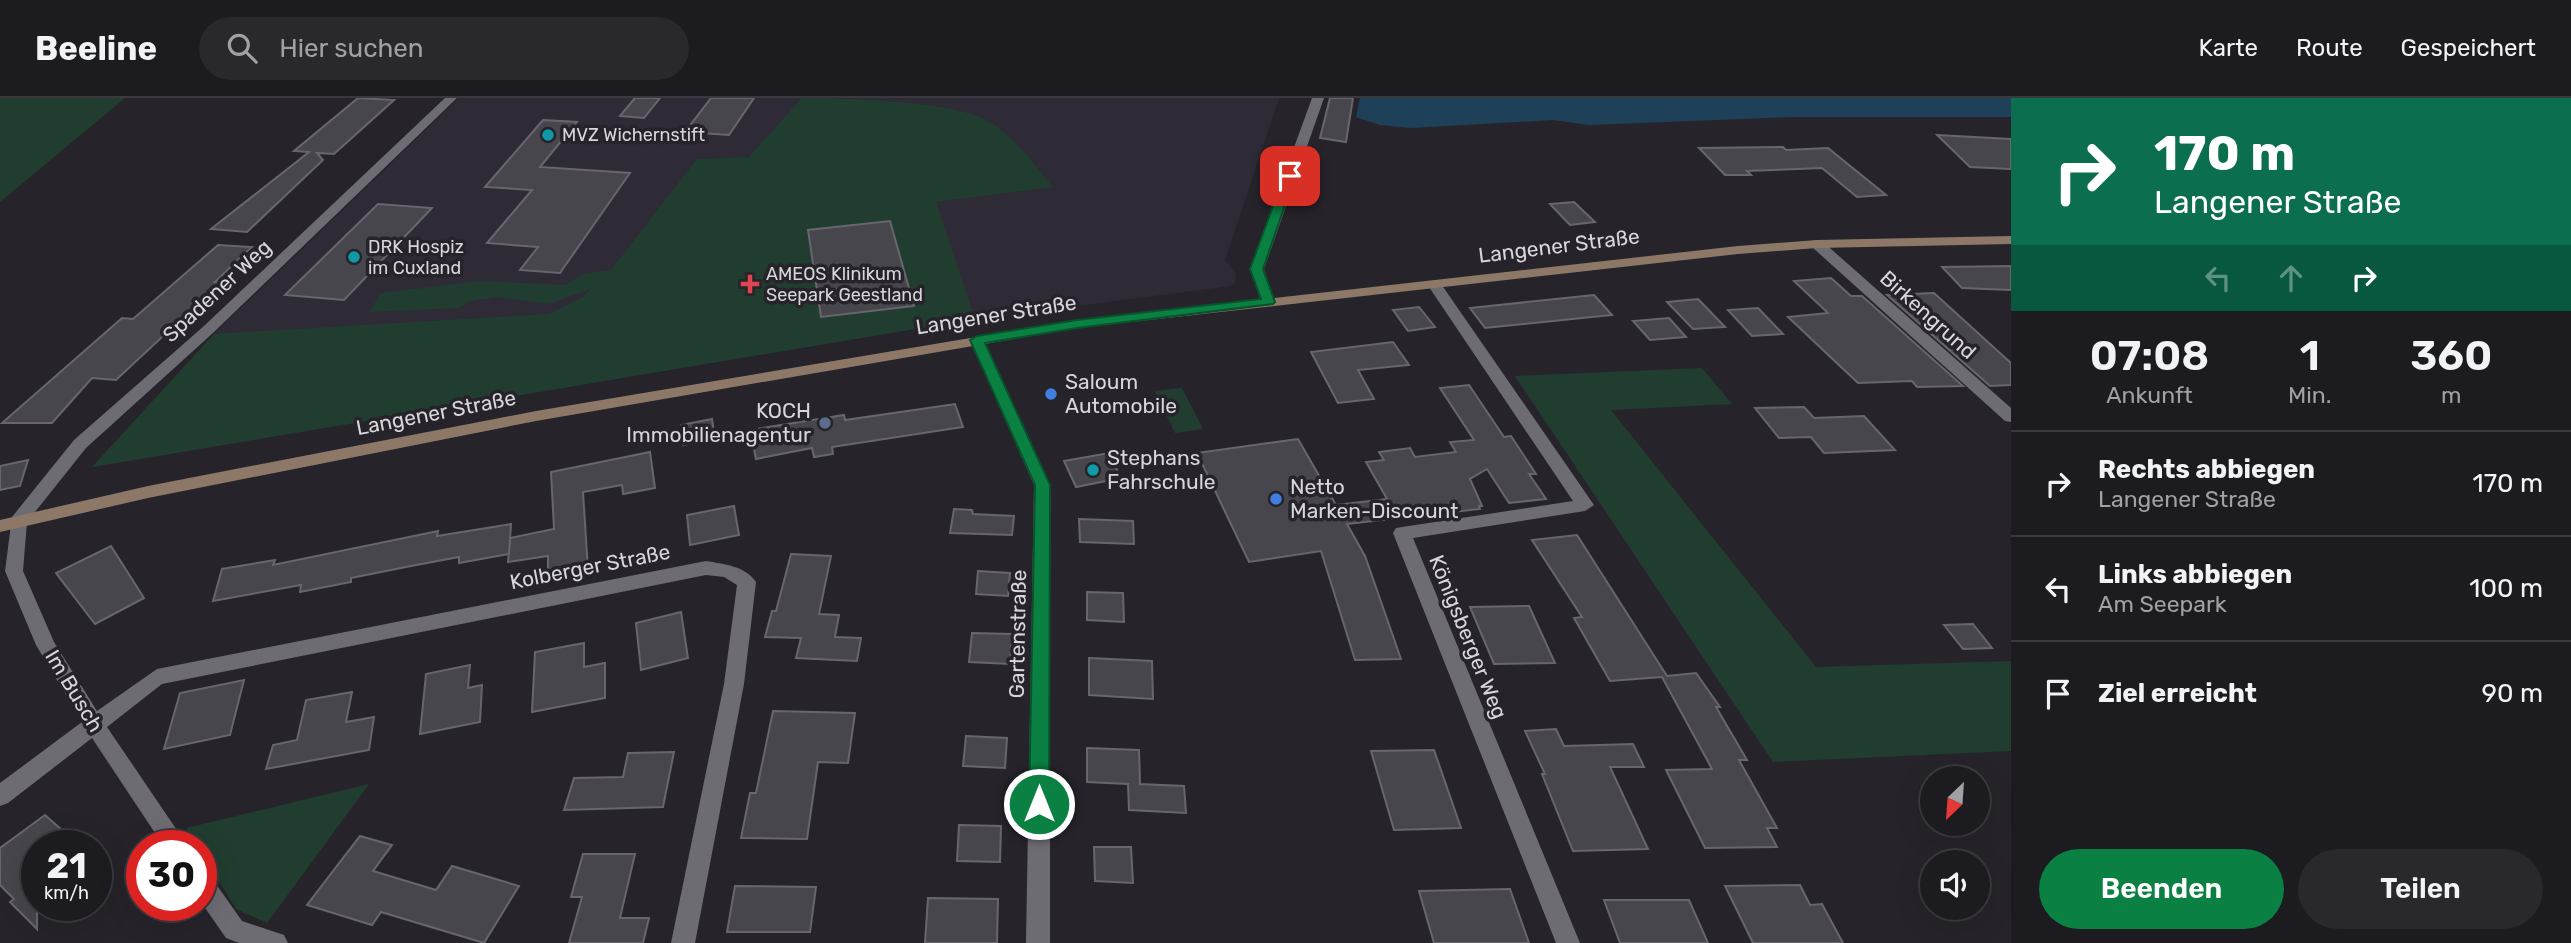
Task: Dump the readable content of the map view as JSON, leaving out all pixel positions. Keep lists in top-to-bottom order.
{
  "streets": {
    "main road": ["Langener Straße"],
    "street": [
      "Spadener Weg",
      "Birkengrund",
      "Kolberger Straße",
      "Gartenstraße",
      "Königsberger Weg",
      "Im Busch"
    ]
  },
  "crossings": [
    ["Langener Straße", "Spadener Weg"],
    ["Langener Straße", "Birkengrund"],
    ["Langener Straße", "Gartenstraße"],
    ["Langener Straße", "Königsberger Weg"],
    ["Langener Straße", "Im Busch"],
    ["Spadener Weg", "Im Busch"],
    ["Kolberger Straße", "Im Busch"]
  ],
  "places": {
    "other": [
      "MVZ Wichernstift",
      "DRK Hospiz im Cuxland",
      "Saloum Automobile",
      "KOCH Immobilienagentur",
      "Stephans Fahrschule",
      "Netto Marken-Discount"
    ],
    "health": ["AMEOS Klinikum Seepark Geestland"]
  },
  "north": "bottom left",
  "page": {
    "header": "Beeline",
    "search": "Hier suchen",
    "nav": ["Karte", "Route", "Gespeichert"],
    "turn": ["170 m", "Langener Straße"],
    "eta": [
      "07:08",
      "Ankunft",
      "1",
      "Min.",
      "360",
      "m"
    ],
    "list": [
      {
        "name": "Rechts abbiegen",
        "note": "Langener Straße",
        "value": "170 m"
      },
      {
        "name": "Links abbiegen",
        "note": "Am Seepark",
        "value": "100 m"
      },
      {
        "name": "Ziel erreicht",
        "value": "90 m"
      }
    ],
    "speed": "21 km/h",
    "limit": "30",
    "buttons": ["Beenden", "Teilen"]
  }
}
